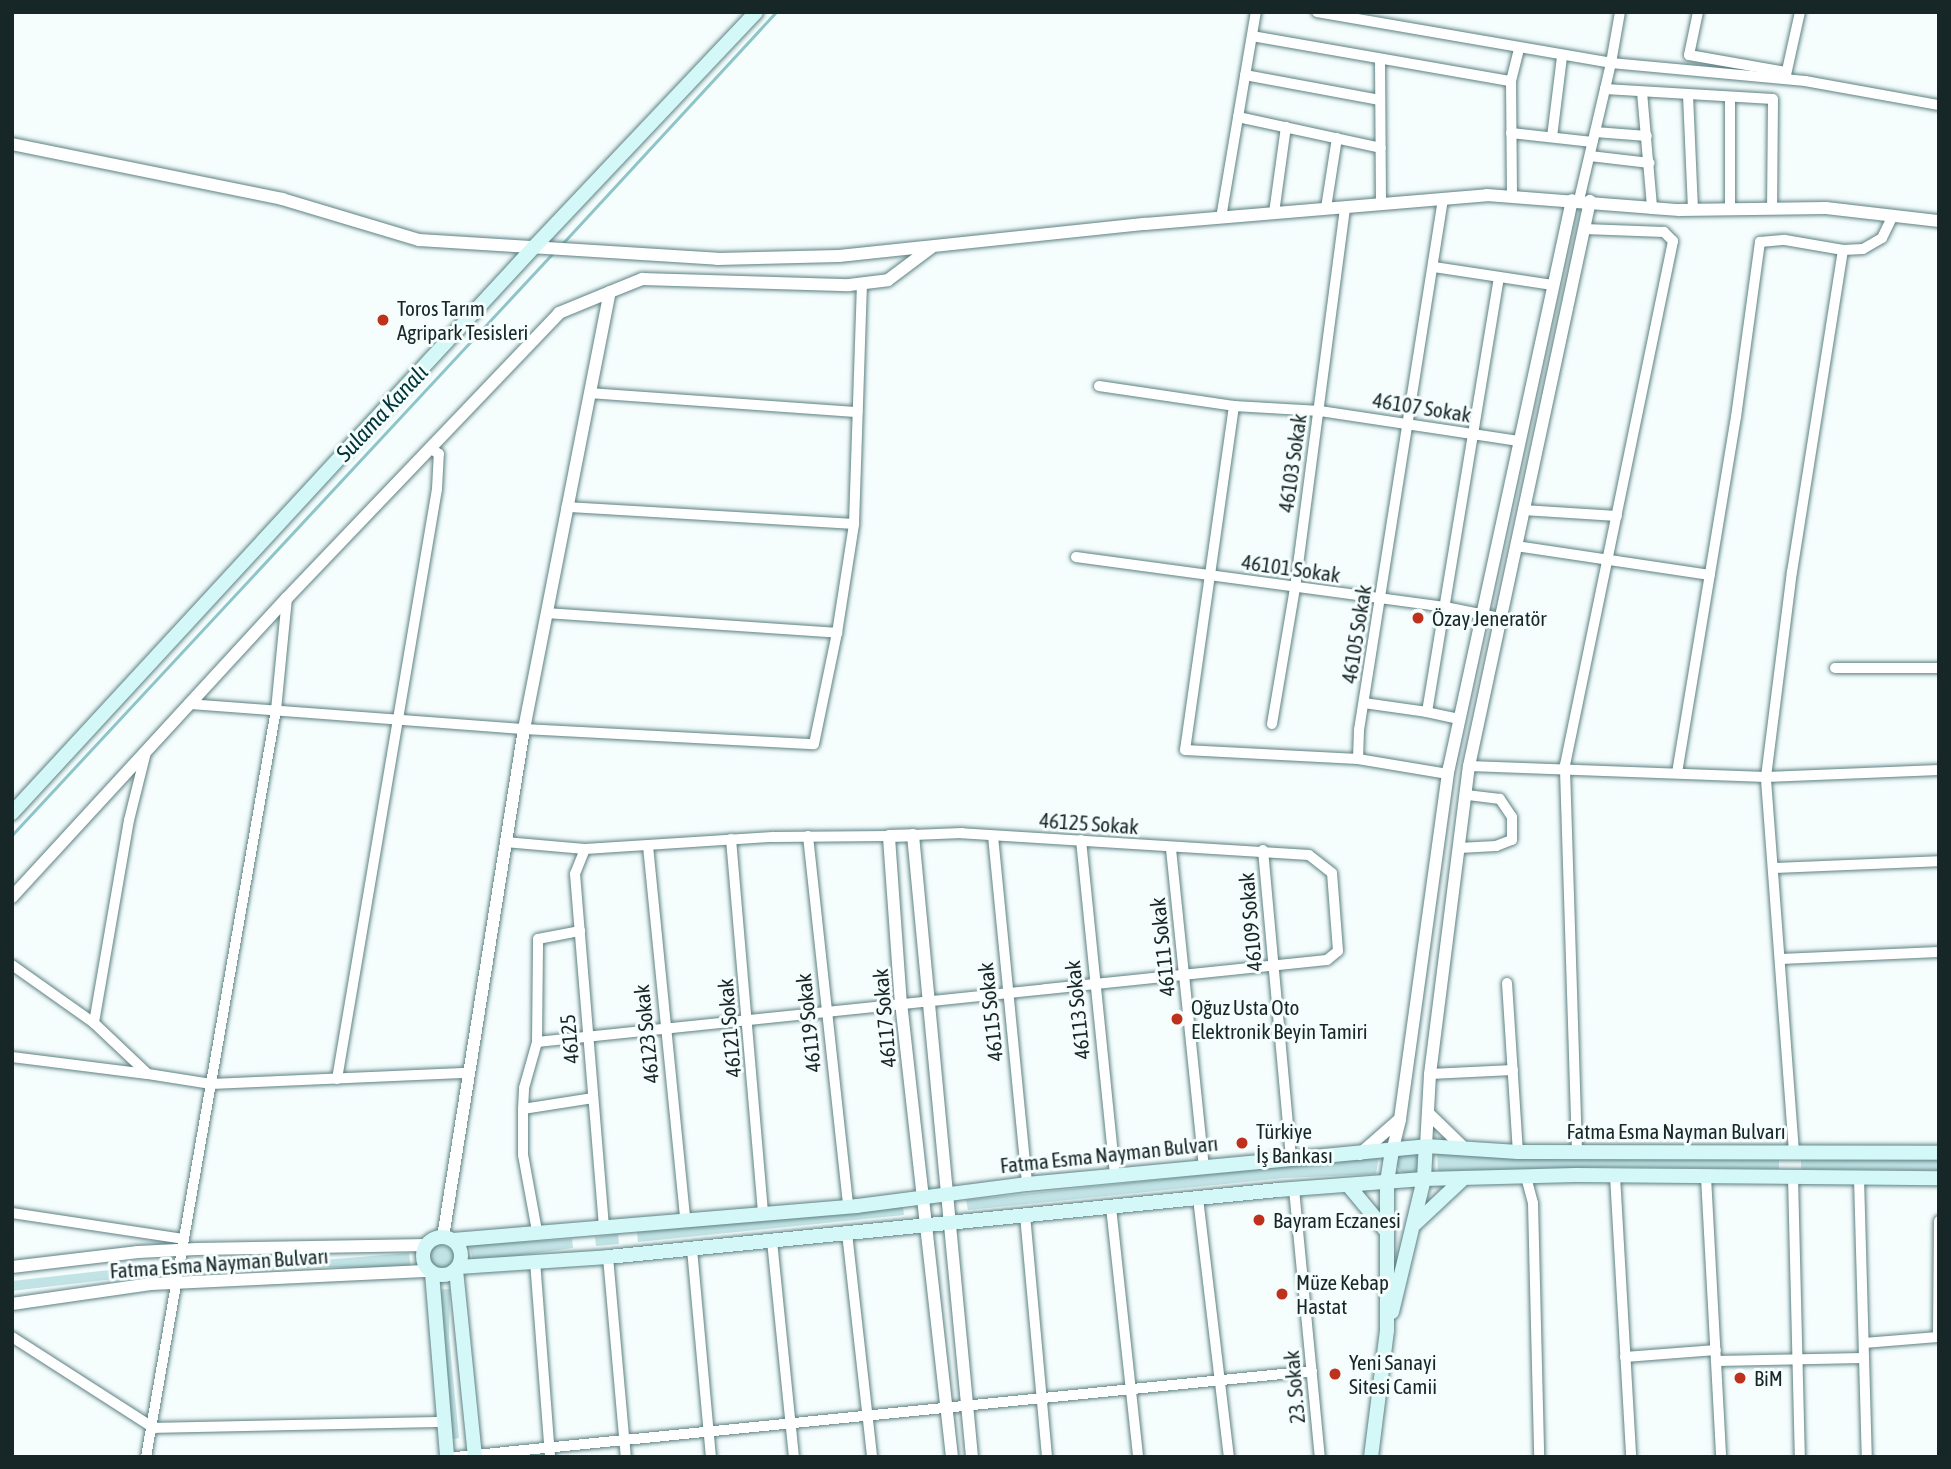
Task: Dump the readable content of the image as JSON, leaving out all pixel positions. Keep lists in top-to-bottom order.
{
  "streets": {
    "main road": ["Fatma Esma Nayman Bulvarı"],
    "street": [
      "46107 Sokak",
      "46103 Sokak",
      "46101 Sokak",
      "46105 Sokak",
      "46125 Sokak",
      "46109 Sokak",
      "46111 Sokak",
      "46113 Sokak",
      "46115 Sokak",
      "46117 Sokak",
      "46119 Sokak",
      "46121 Sokak",
      "46123 Sokak",
      "46125",
      "23. Sokak"
    ]
  },
  "crossings": [
    ["46107 Sokak", "46103 Sokak"],
    ["46107 Sokak", "46105 Sokak"],
    ["46103 Sokak", "46101 Sokak"],
    ["46101 Sokak", "46105 Sokak"],
    ["46125 Sokak", "46109 Sokak"],
    ["46125 Sokak", "46111 Sokak"],
    ["46125 Sokak", "46113 Sokak"],
    ["46125 Sokak", "46115 Sokak"],
    ["46109 Sokak", "Fatma Esma Nayman Bulvarı"],
    ["46111 Sokak", "Fatma Esma Nayman Bulvarı"],
    ["46113 Sokak", "Fatma Esma Nayman Bulvarı"],
    ["46115 Sokak", "Fatma Esma Nayman Bulvarı"],
    ["46117 Sokak", "Fatma Esma Nayman Bulvarı"],
    ["46119 Sokak", "Fatma Esma Nayman Bulvarı"],
    ["46121 Sokak", "Fatma Esma Nayman Bulvarı"],
    ["46123 Sokak", "Fatma Esma Nayman Bulvarı"],
    ["46125", "Fatma Esma Nayman Bulvarı"]
  ],
  "water": ["Sulama Kanalı"],
  "places": [
    "Toros Tarım Agripark Tesisleri",
    "Özay Jeneratör",
    "Oğuz Usta Oto Elektronik Beyin Tamiri",
    "Türkiye İş Bankası",
    "Bayram Eczanesi",
    "Müze Kebap Hastat",
    "Yeni Sanayi Sitesi Camii",
    "BiM"
  ]
}
